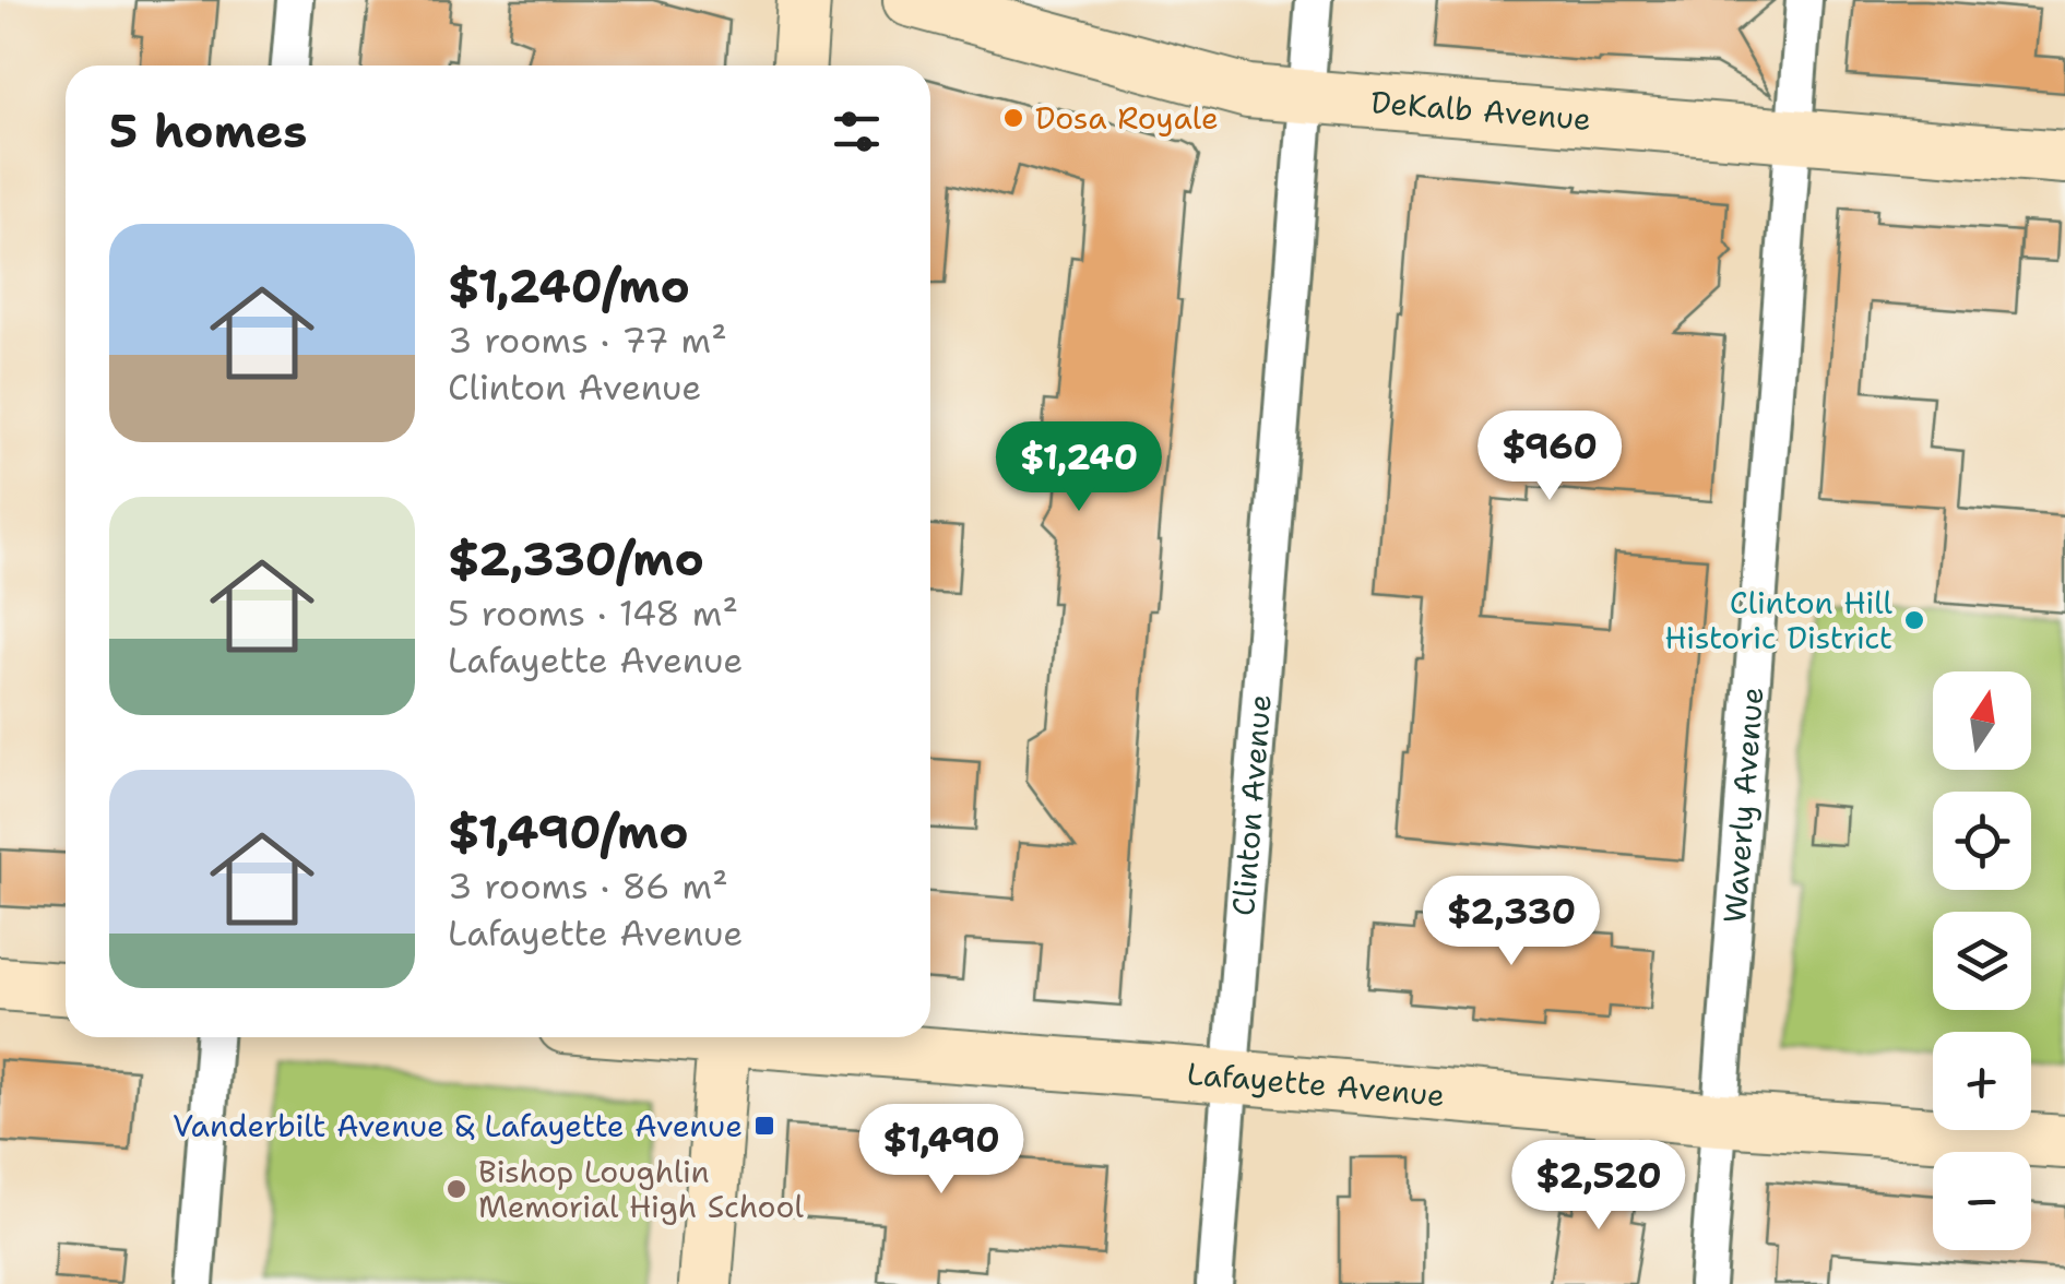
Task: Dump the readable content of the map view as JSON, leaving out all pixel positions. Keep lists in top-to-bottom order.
{
  "streets": {
    "main road": ["DeKalb Avenue", "Lafayette Avenue"],
    "street": ["Clinton Avenue", "Waverly Avenue"]
  },
  "crossings": [
    ["DeKalb Avenue", "Clinton Avenue"],
    ["DeKalb Avenue", "Waverly Avenue"],
    ["Clinton Avenue", "Lafayette Avenue"],
    ["Waverly Avenue", "Lafayette Avenue"]
  ],
  "places": {
    "other": ["Dosa Royale", "Clinton Hill Historic District", "Bishop Loughlin Memorial High School"],
    "transit": ["Vanderbilt Avenue & Lafayette Avenue"]
  },
  "north": "top",
  "page": {
    "heading": "5 homes",
    "list": [
      {
        "name": "$1,240/mo",
        "note": "3 rooms · 77 m² · Clinton Avenue"
      },
      {
        "name": "$2,330/mo",
        "note": "5 rooms · 148 m² · Lafayette Avenue"
      },
      {
        "name": "$1,490/mo",
        "note": "3 rooms · 86 m² · Lafayette Avenue"
      }
    ],
    "price": [
      "$960",
      "$1,240",
      "$2,330",
      "$1,490",
      "$2,520"
    ],
    "map_buttons": ["+", "−"]
  }
}
